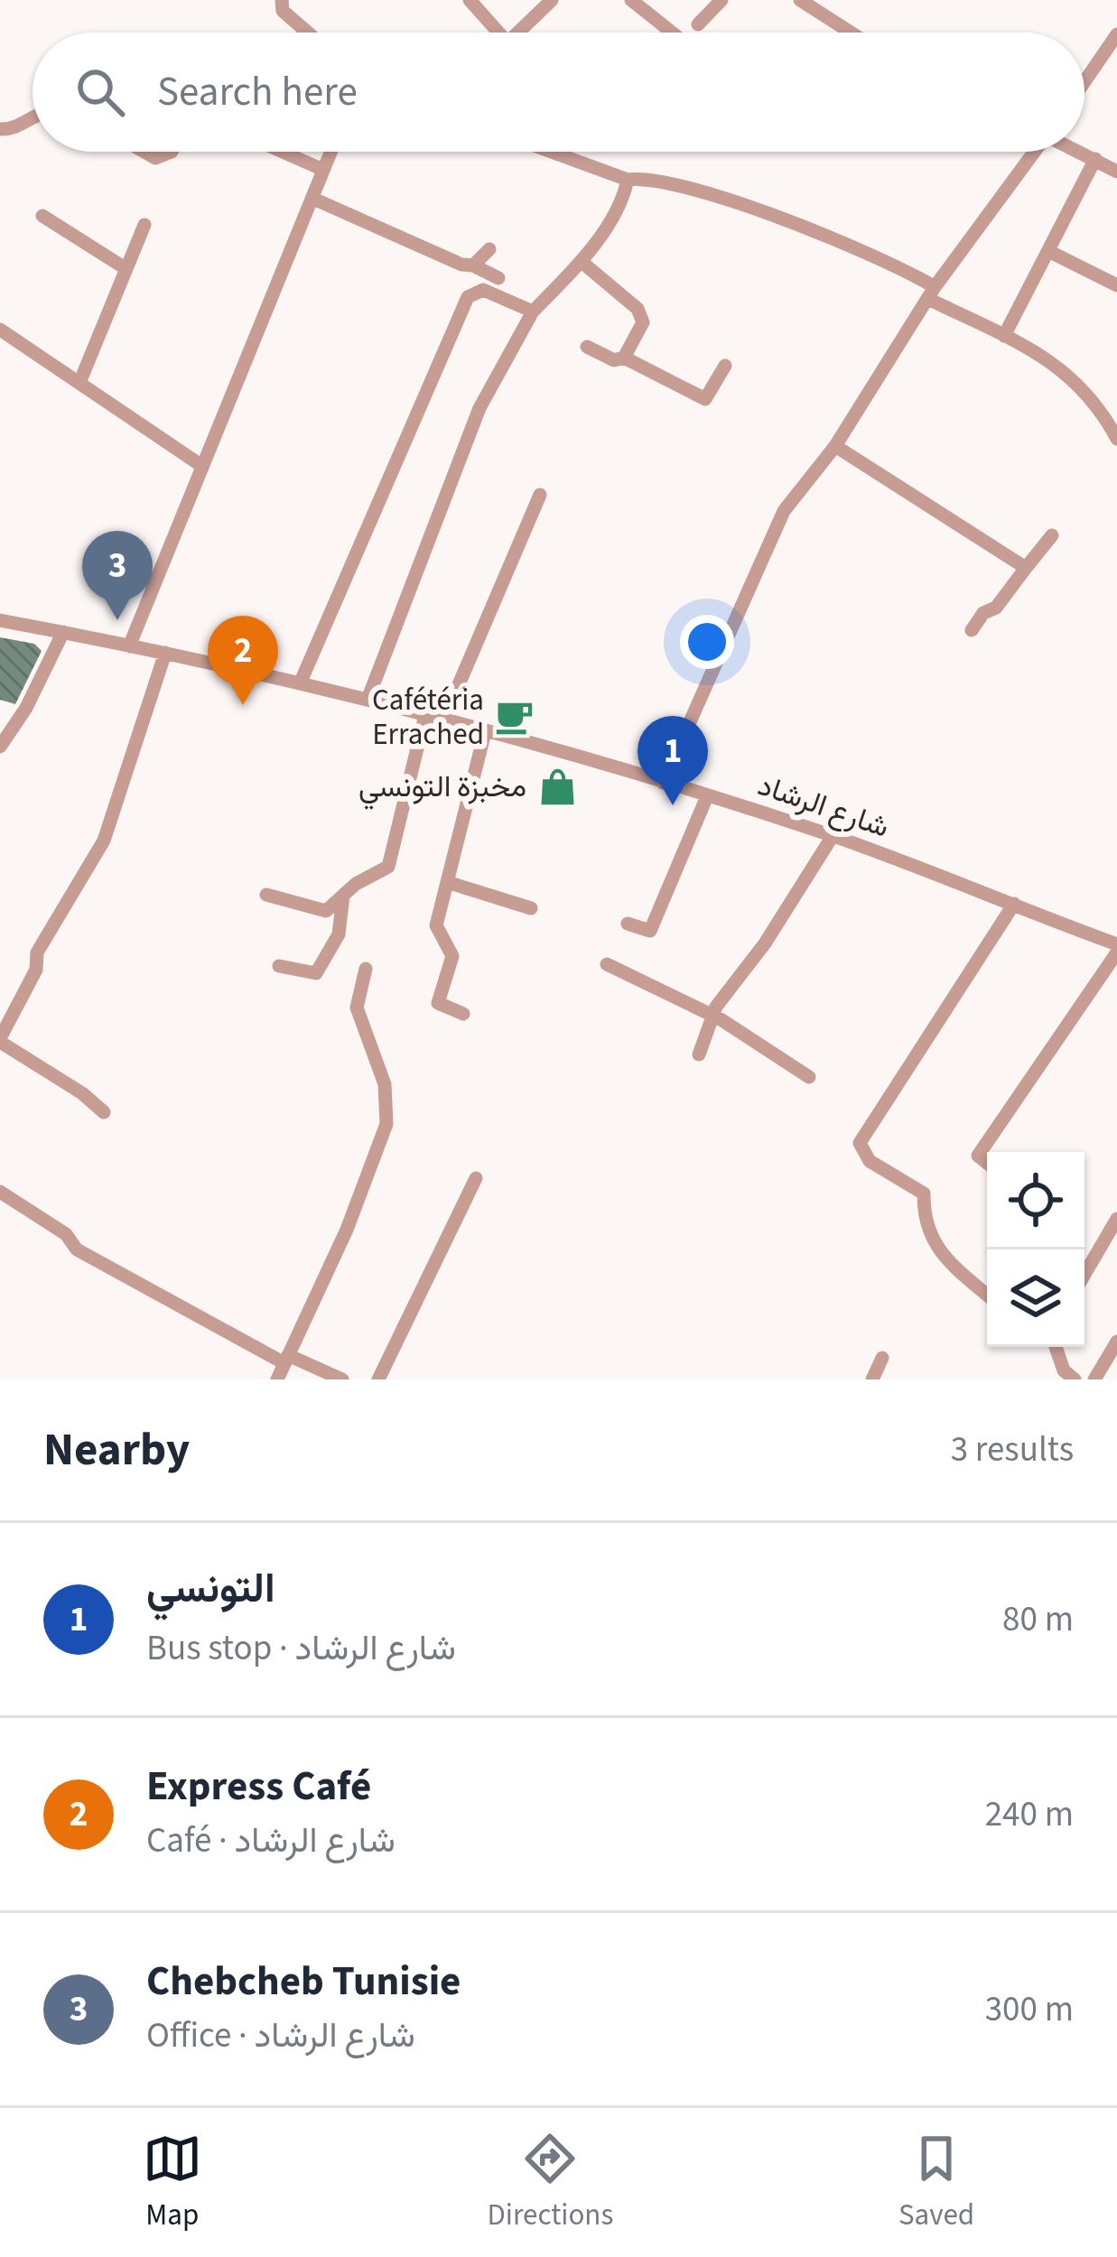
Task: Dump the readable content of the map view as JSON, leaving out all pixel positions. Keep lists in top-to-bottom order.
{
  "streets": {
    "street": ["شارع الرشاد"]
  },
  "places": {
    "cafe": ["Cafétéria Errached"],
    "shop": ["مخبزة التونسي"]
  },
  "page": {
    "search": "Search here",
    "pins": ["3", "2", "1"],
    "heading": ["Nearby", "3 results"],
    "list": [
      {
        "mark": "1",
        "name": "التونسي",
        "note": "Bus stop · شارع الرشاد",
        "value": "80 m"
      },
      {
        "mark": "2",
        "name": "Express Café",
        "note": "Café · شارع الرشاد",
        "value": "240 m"
      },
      {
        "mark": "3",
        "name": "Chebcheb Tunisie",
        "note": "Office · شارع الرشاد",
        "value": "300 m"
      }
    ],
    "nav": ["Map", "Directions", "Saved"]
  }
}
